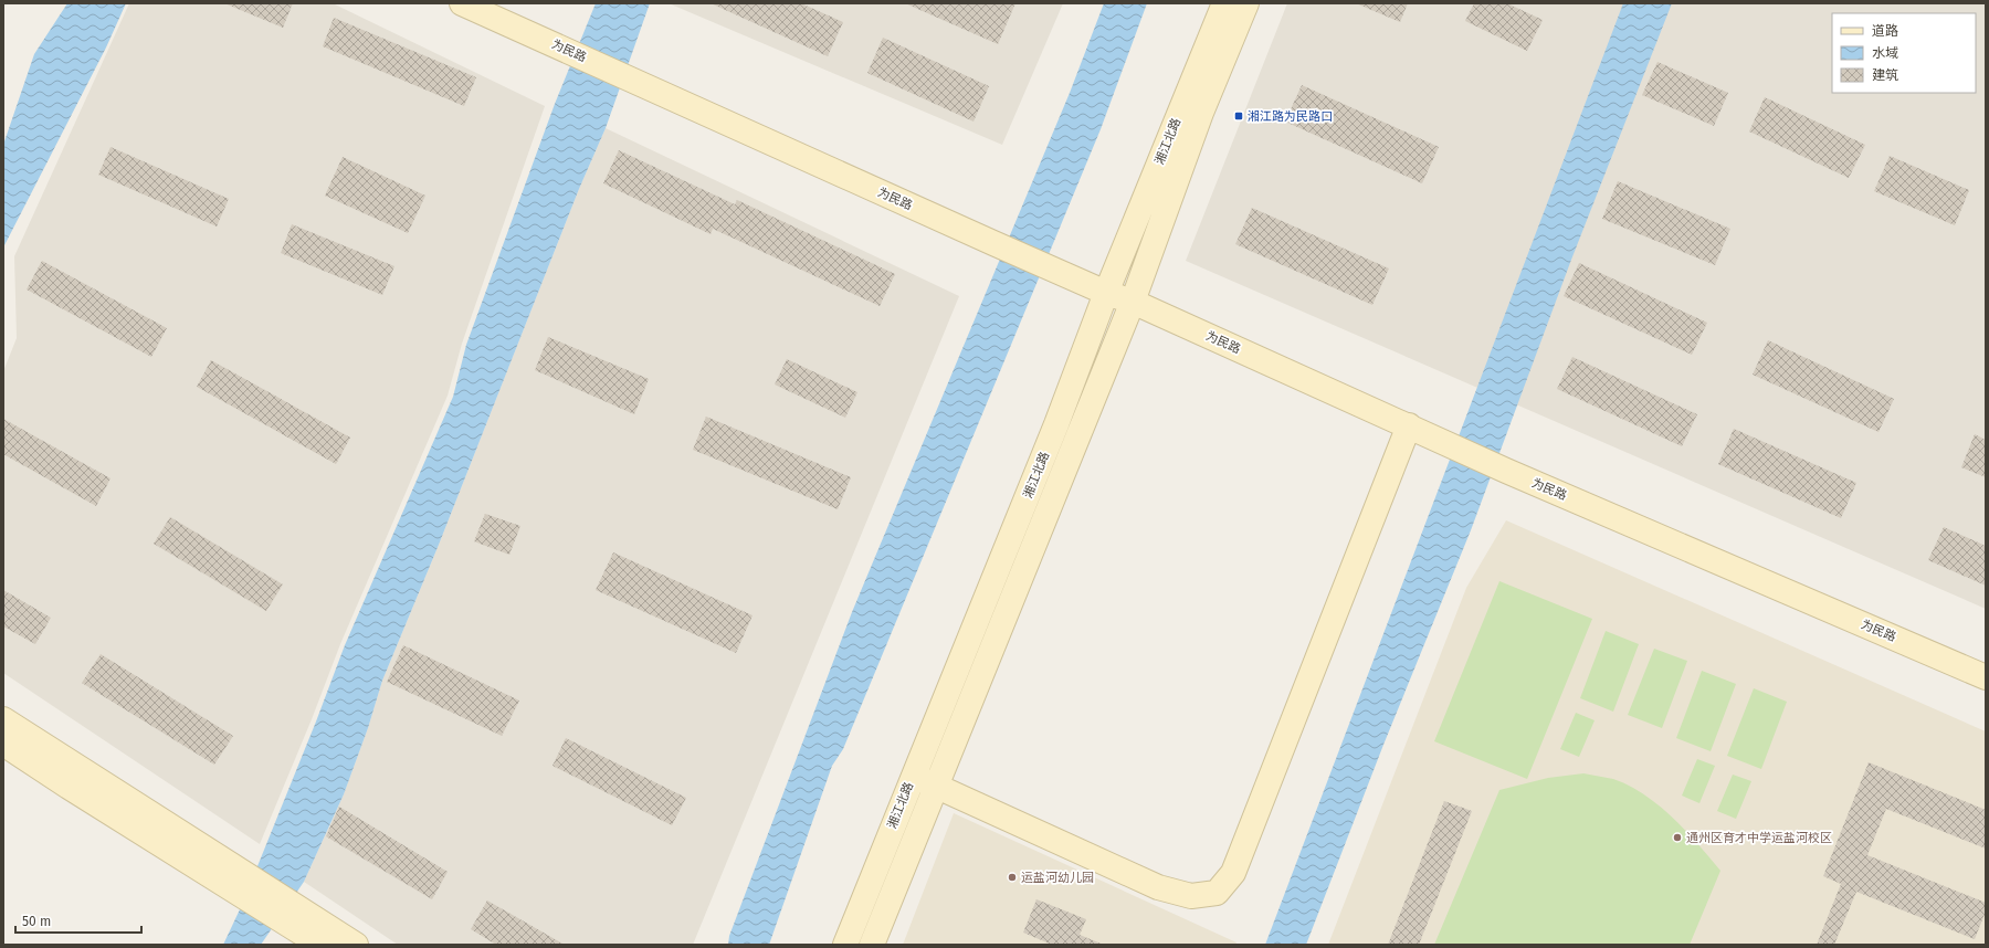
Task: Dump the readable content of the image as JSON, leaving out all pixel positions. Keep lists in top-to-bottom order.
{
  "streets": {
    "street": ["为民路", "湘江北路"]
  },
  "crossings": [
    ["为民路", "湘江北路"]
  ],
  "places": {
    "transit": ["湘江路为民路口"],
    "other": ["通州区育才中学运盐河校区", "运盐河幼儿园"]
  },
  "legend": ["道路", "水域", "建筑"],
  "scale_bar": "50 m"
}
